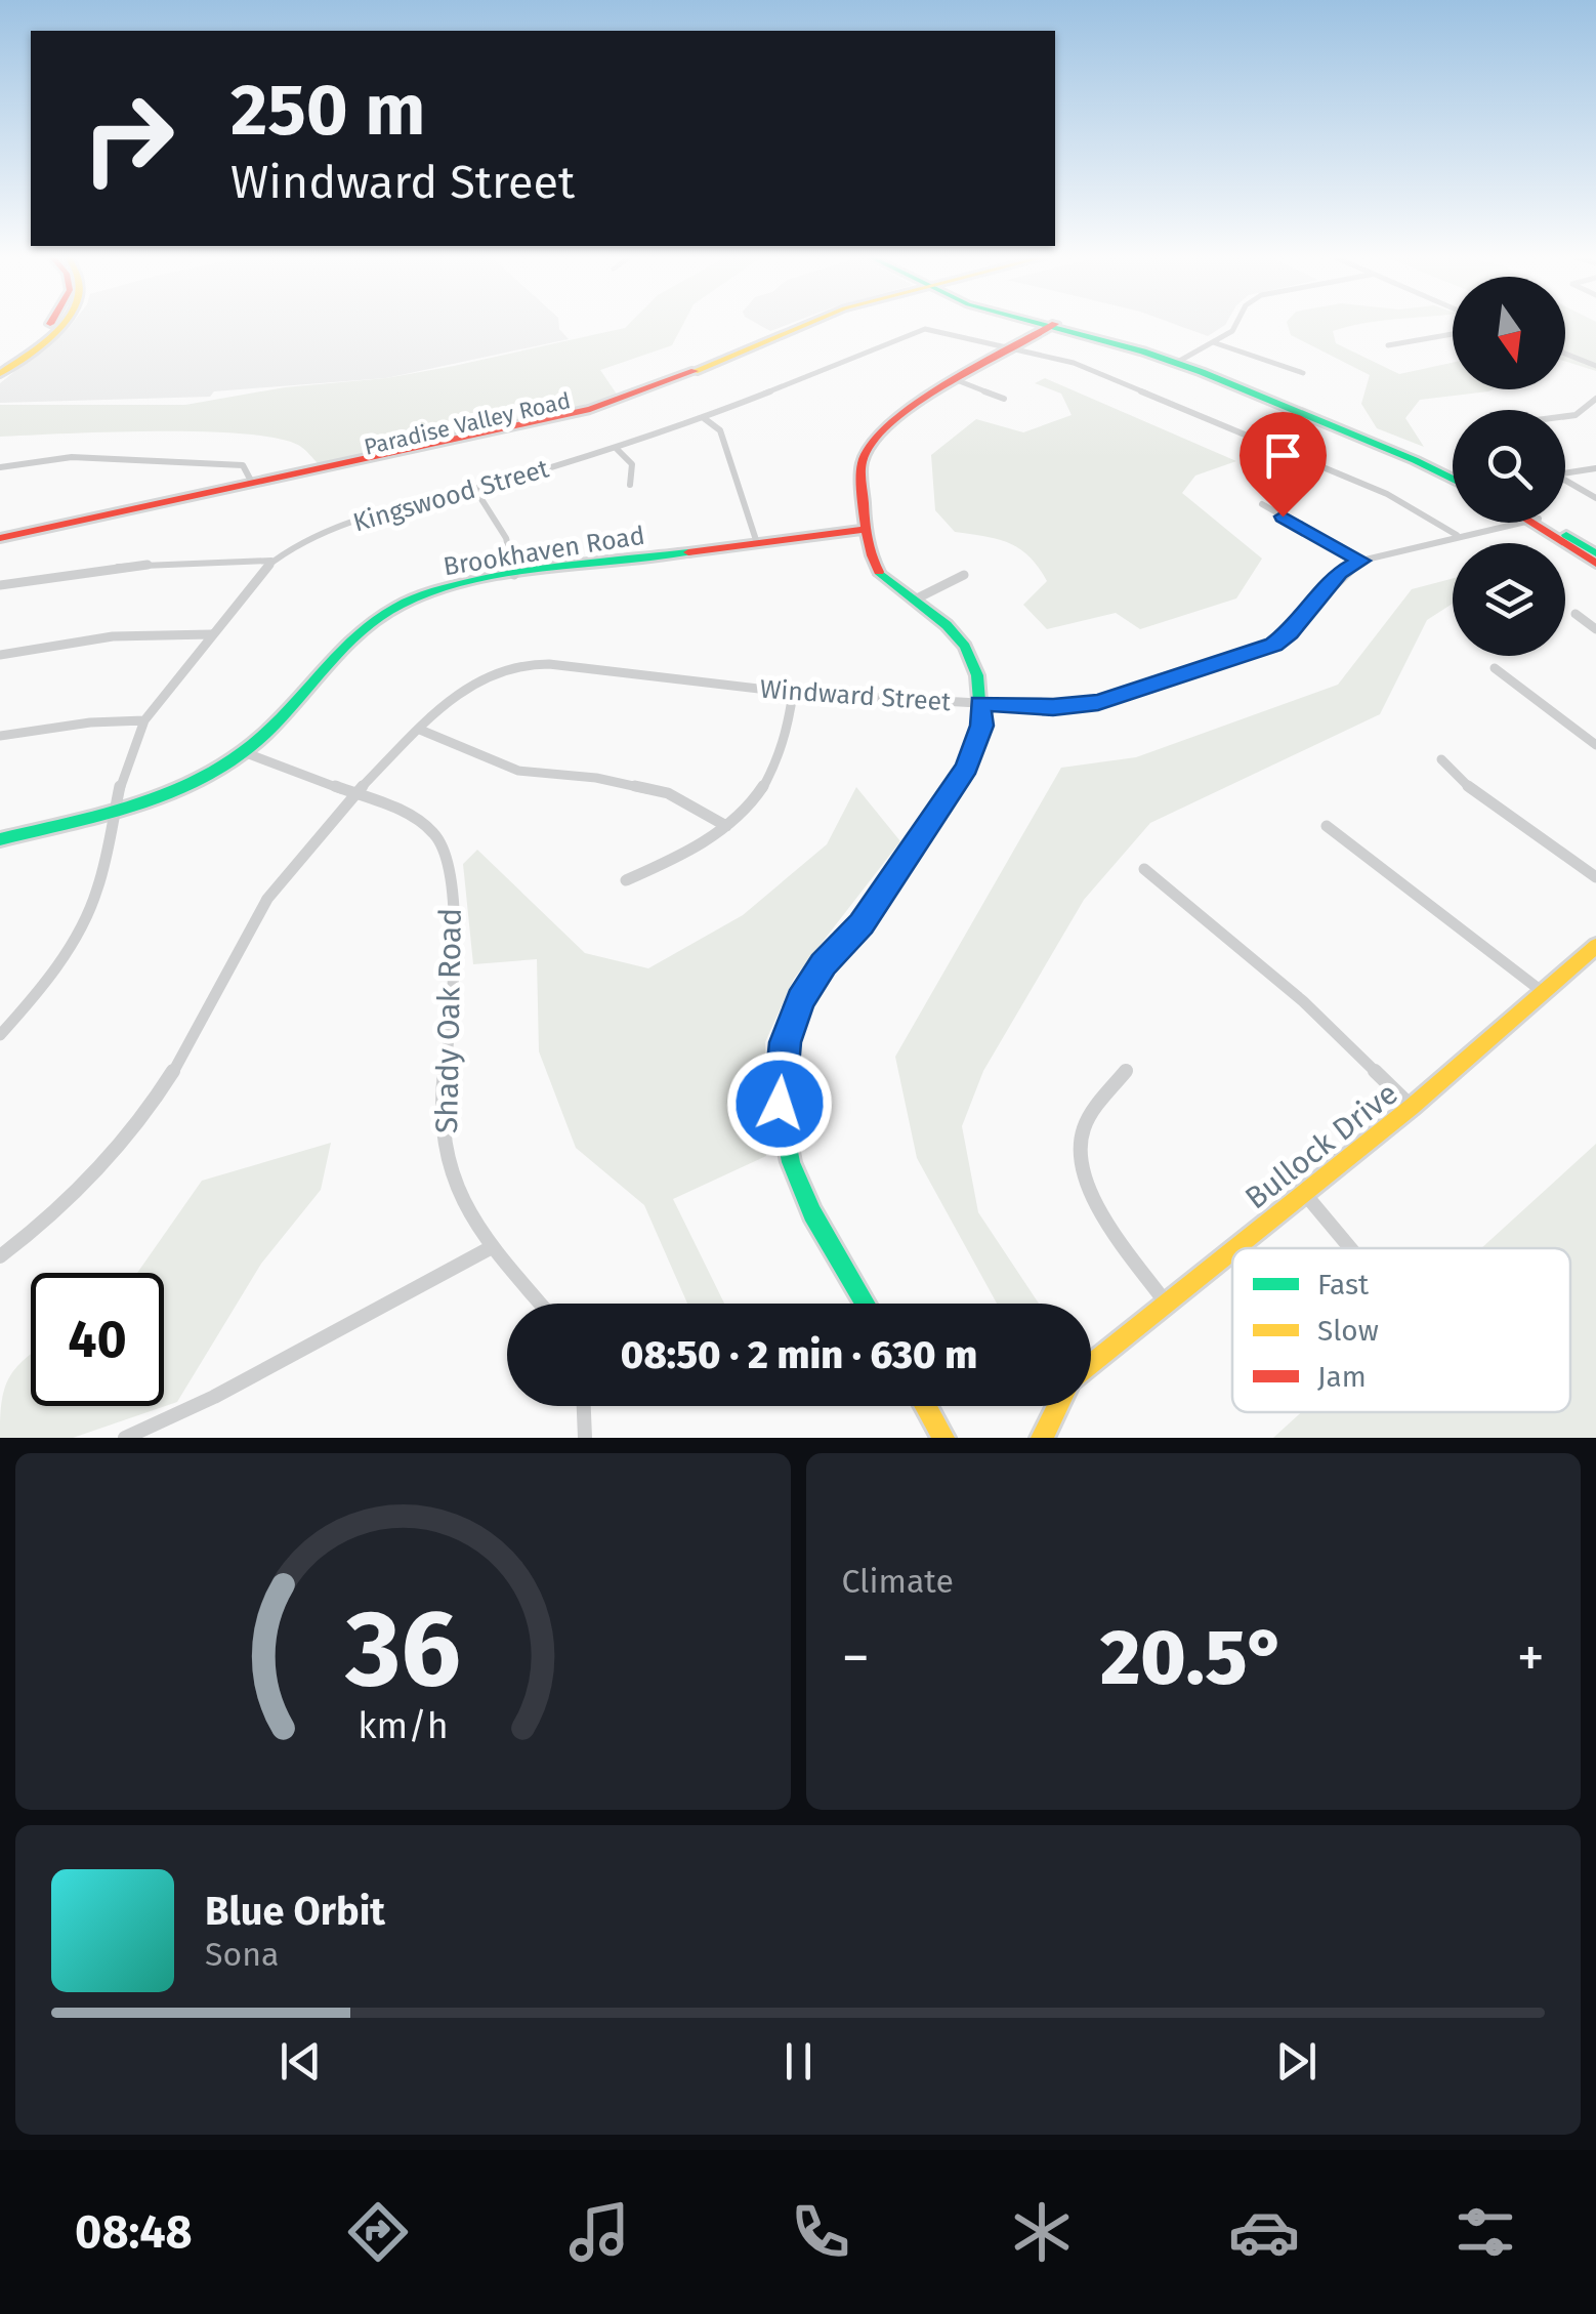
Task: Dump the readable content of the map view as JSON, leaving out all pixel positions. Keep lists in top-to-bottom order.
{
  "streets": {
    "main road": ["Paradise Valley Road", "Brookhaven Road", "Bullock Drive"],
    "street": ["Kingswood Street", "Windward Street", "Shady Oak Road"]
  },
  "crossings": [
    ["Kingswood Street", "Brookhaven Road"],
    ["Brookhaven Road", "Shady Oak Road"],
    ["Windward Street", "Shady Oak Road"]
  ],
  "legend": ["Fast", "Slow", "Jam"],
  "north": "bottom",
  "page": {
    "turn": ["250 m", "Windward Street"],
    "limit": "40",
    "trip": "08:50 · 2 min · 630 m",
    "tile": "Climate",
    "heat": ["−", "20.5°", "+"],
    "song": ["Blue Orbit", "Sona"],
    "tabs": "08:48",
    "gauge": ["36", "km/h"]
  }
}
